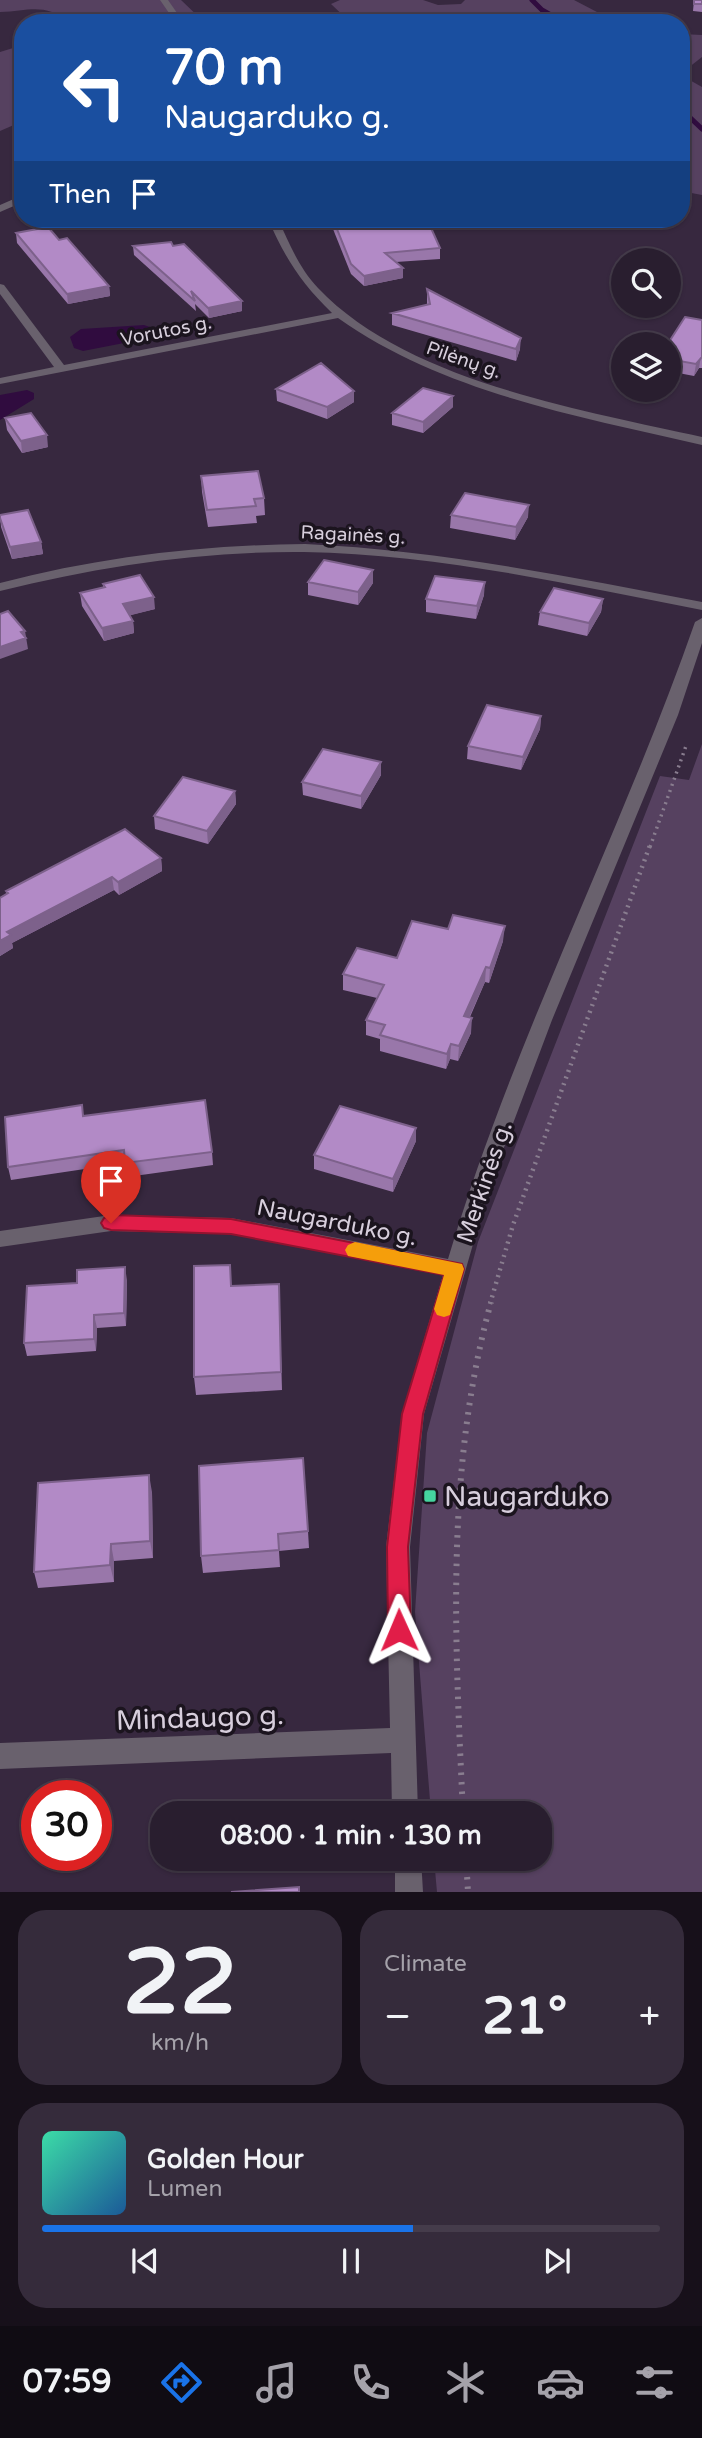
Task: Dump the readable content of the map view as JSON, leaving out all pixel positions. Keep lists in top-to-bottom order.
{
  "streets": {
    "street": [
      "Vorutos g.",
      "Pilėnų g.",
      "Ragainės g.",
      "Merkinės g.",
      "Naugarduko g.",
      "Mindaugo g."
    ]
  },
  "crossings": [
    ["Vorutos g.", "Pilėnų g."],
    ["Merkinės g.", "Naugarduko g."],
    ["Merkinės g.", "Mindaugo g."]
  ],
  "places": {
    "transit": ["Naugarduko"]
  },
  "page": {
    "turn": ["70 m", "Naugarduko g."],
    "then": "Then",
    "limit": "30",
    "trip": "08:00 · 1 min · 130 m",
    "tile": [
      ["22", "km/h"],
      "Climate"
    ],
    "heat": ["−", "21°", "+"],
    "song": ["Golden Hour", "Lumen"],
    "tabs": "07:59"
  }
}
